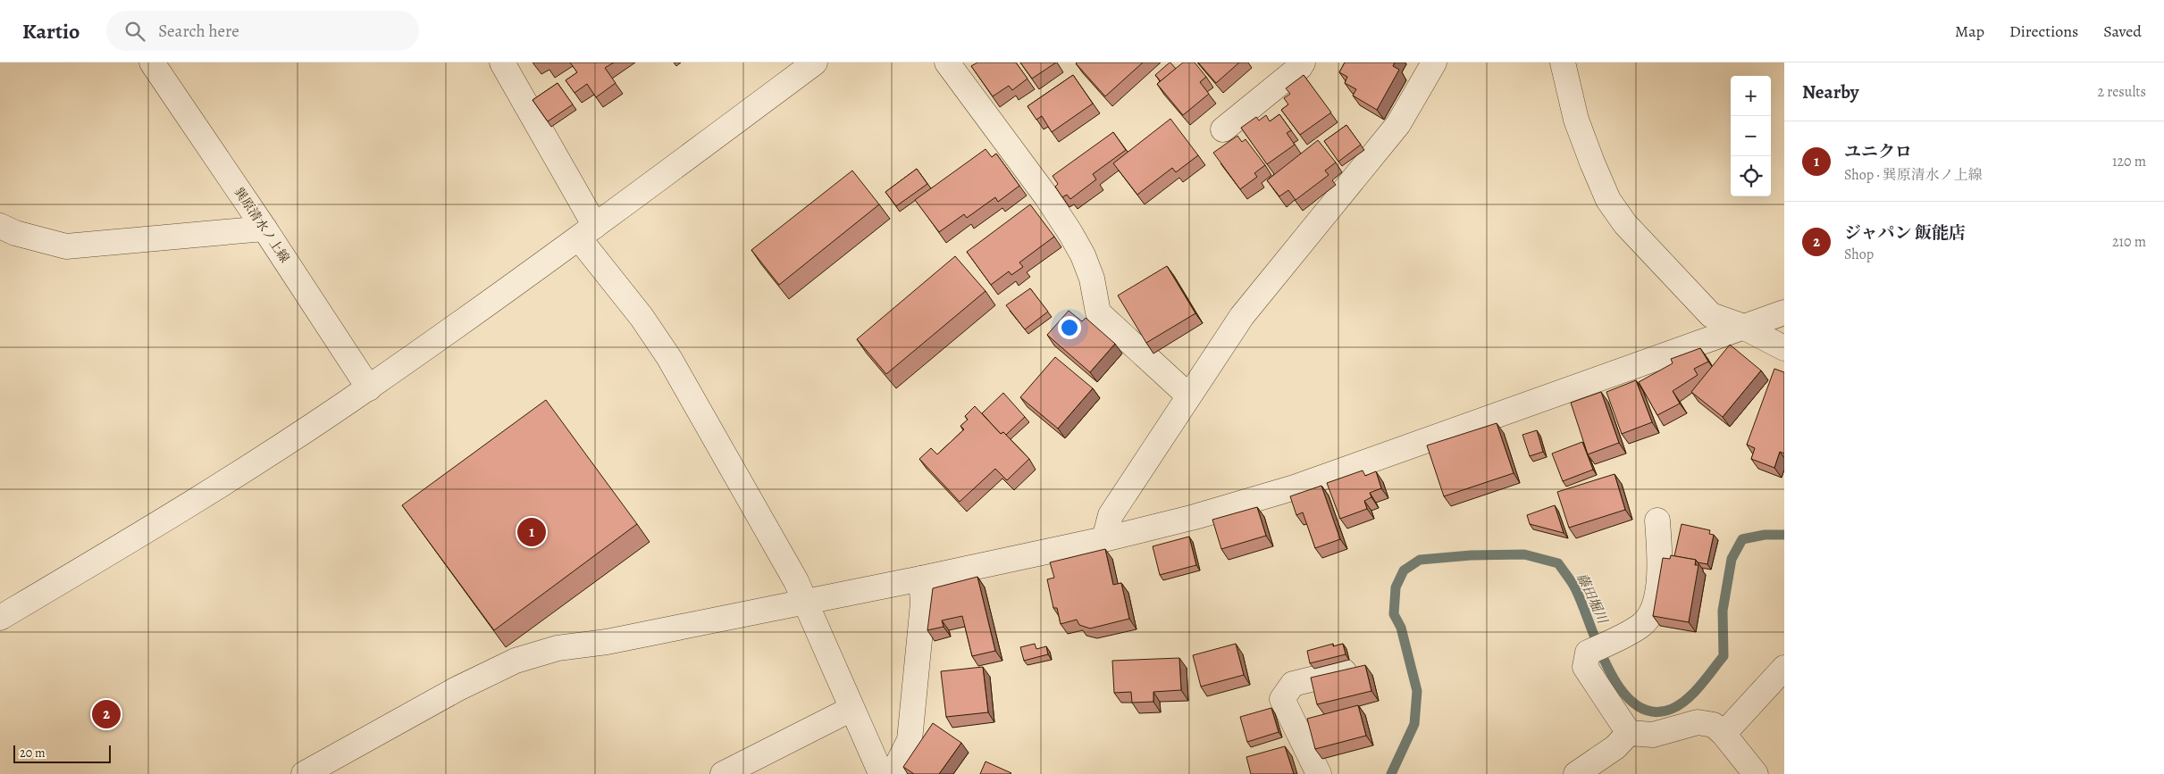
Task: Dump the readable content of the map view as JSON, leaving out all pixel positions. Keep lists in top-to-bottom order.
{
  "streets": {
    "street": ["巽原清水ノ上線"]
  },
  "water": ["藤田堀川"],
  "scale_bar": "20 m",
  "page": {
    "header": "Kartio",
    "search": "Search here",
    "nav": ["Map", "Directions", "Saved"],
    "heading": ["Nearby", "2 results"],
    "map_buttons": ["+", "−"],
    "list": [
      {
        "mark": "1",
        "name": "ユニクロ",
        "note": "Shop · 巽原清水ノ上線",
        "value": "120 m"
      },
      {
        "mark": "2",
        "name": "ジャパン 飯能店",
        "note": "Shop",
        "value": "210 m"
      }
    ],
    "pins": ["1", "2"],
    "scale": "20 m"
  }
}
